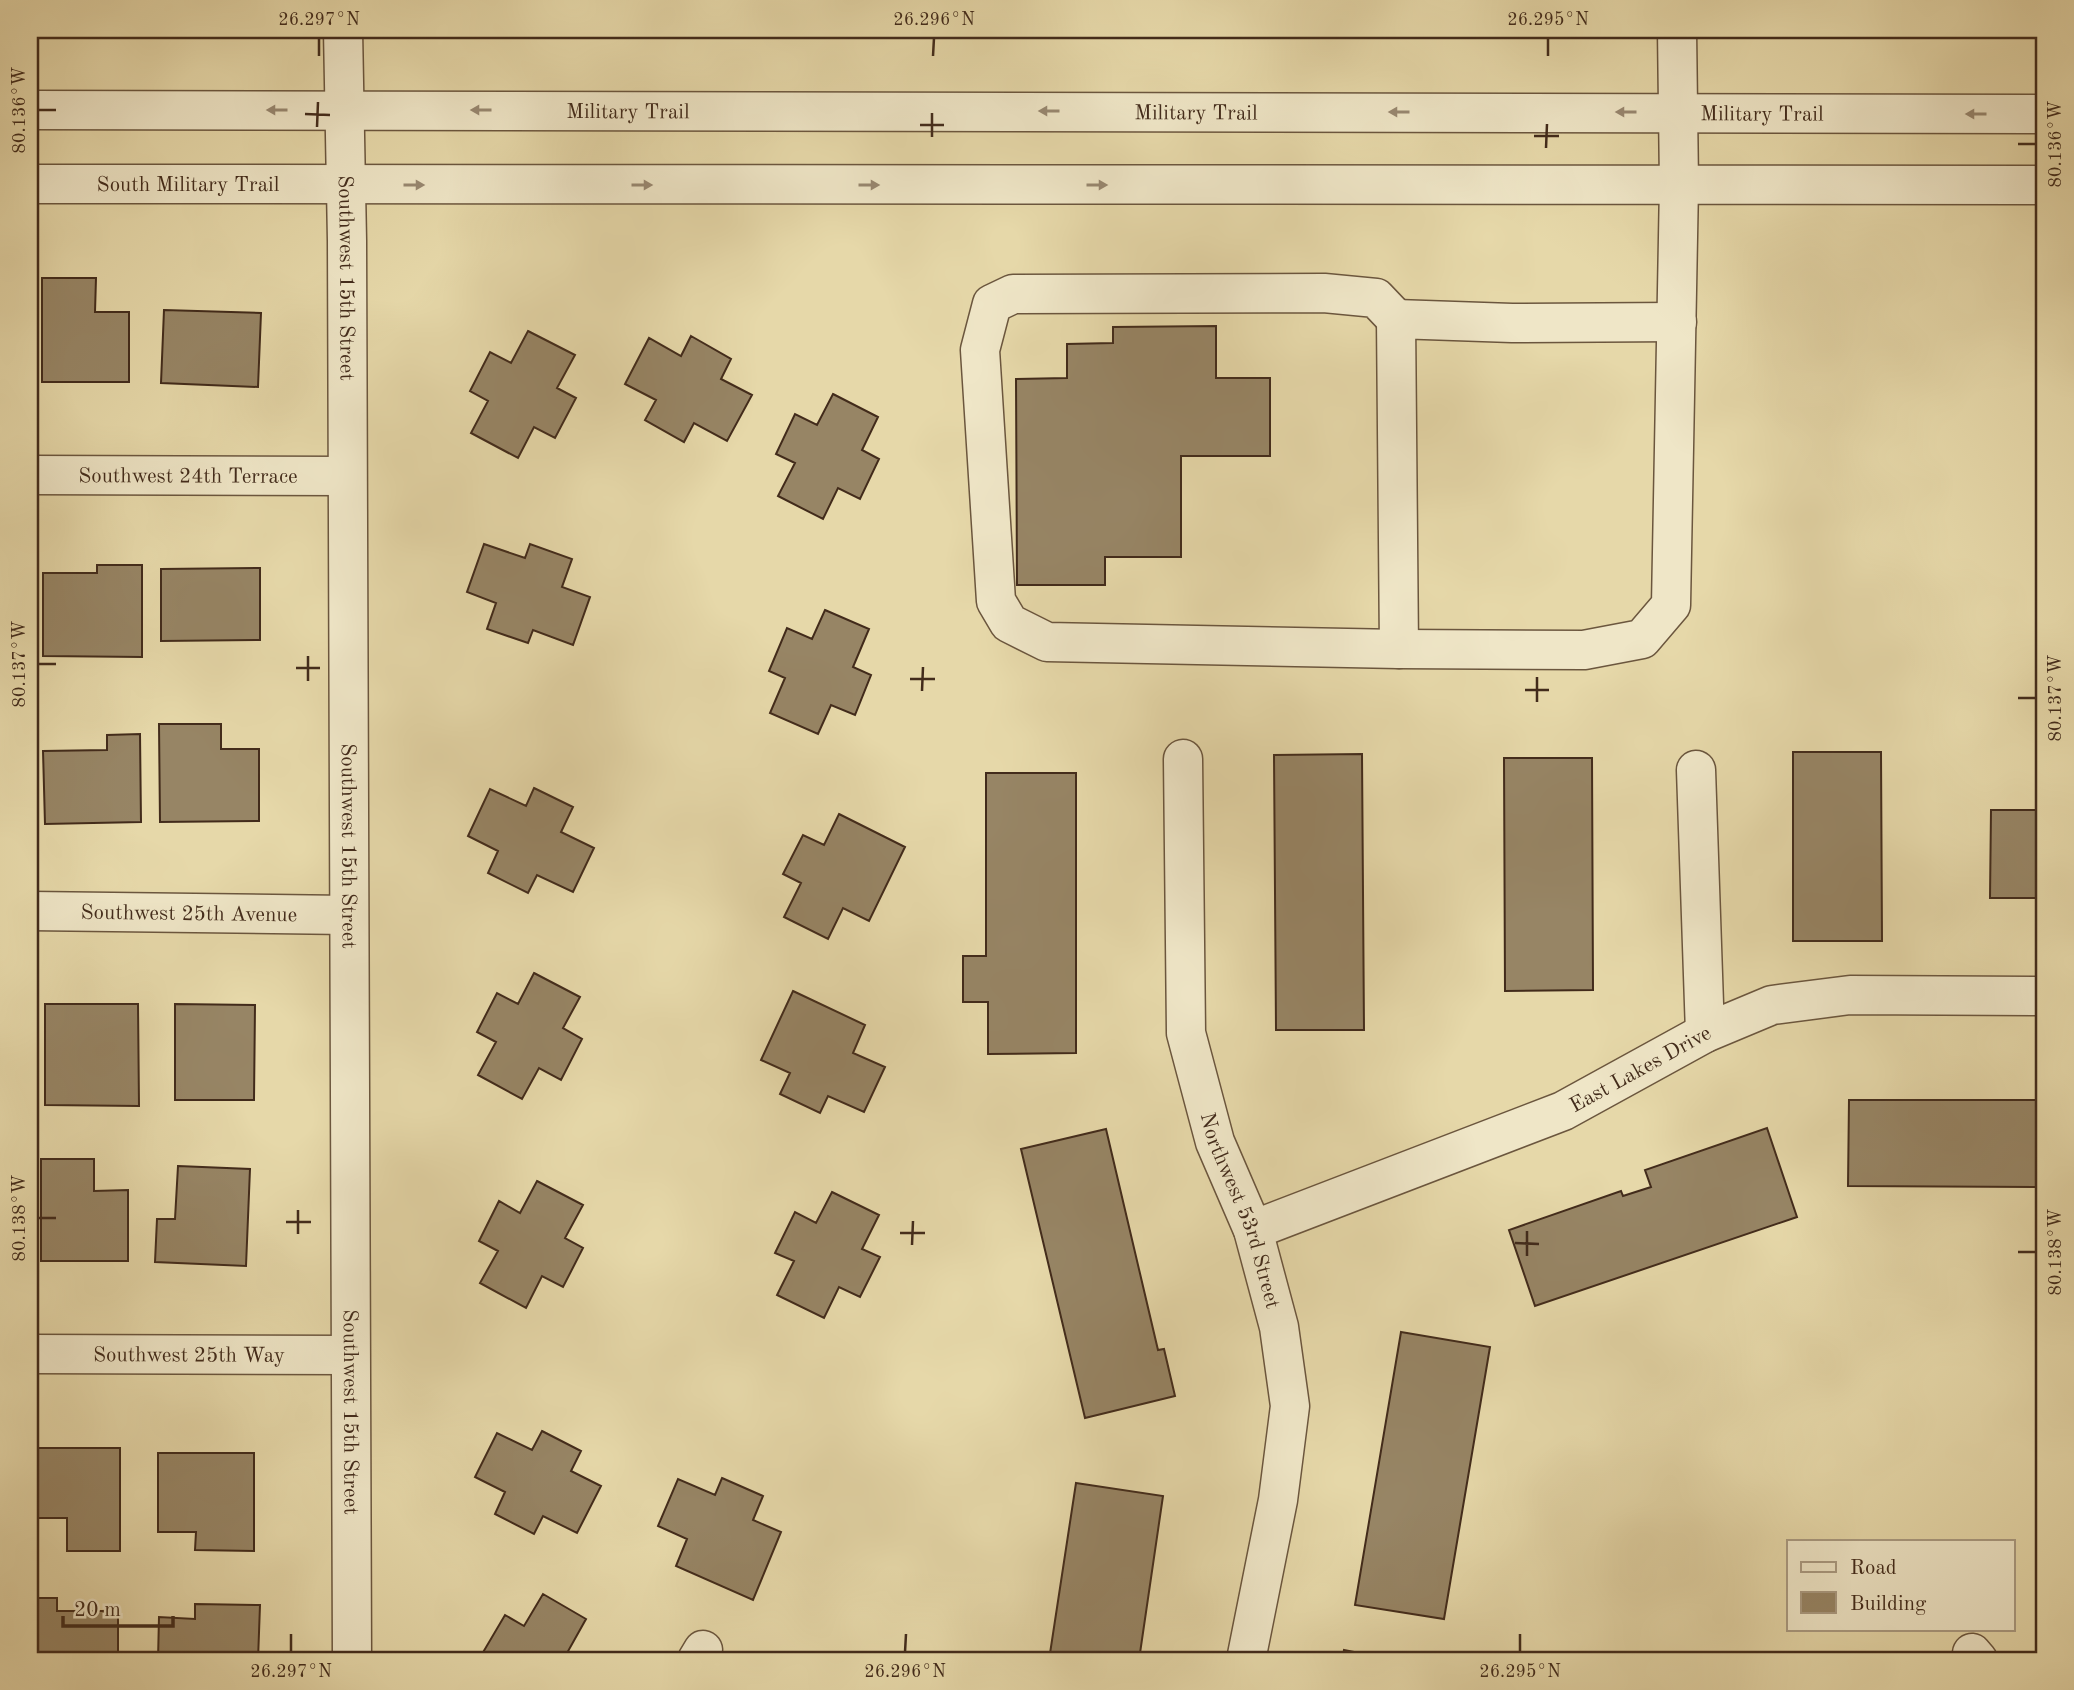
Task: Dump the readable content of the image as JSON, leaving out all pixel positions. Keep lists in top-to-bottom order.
{
  "streets": {
    "street": [
      "Military Trail",
      "South Military Trail",
      "Southwest 15th Street",
      "Southwest 24th Terrace",
      "Southwest 25th Avenue",
      "East Lakes Drive",
      "Northwest 53rd Street",
      "Southwest 25th Way"
    ]
  },
  "crossings": [
    ["Military Trail", "Southwest 15th Street"],
    ["South Military Trail", "Southwest 15th Street"],
    ["Southwest 15th Street", "Southwest 24th Terrace"],
    ["Southwest 15th Street", "Southwest 25th Avenue"],
    ["Southwest 15th Street", "Southwest 25th Way"],
    ["East Lakes Drive", "Northwest 53rd Street"]
  ],
  "legend": ["Road", "Building"],
  "scale_bar": "20 m",
  "coordinates": [
    "26.297°N",
    "26.296°N",
    "26.295°N",
    "80.136°W",
    "80.137°W",
    "80.138°W"
  ]
}
